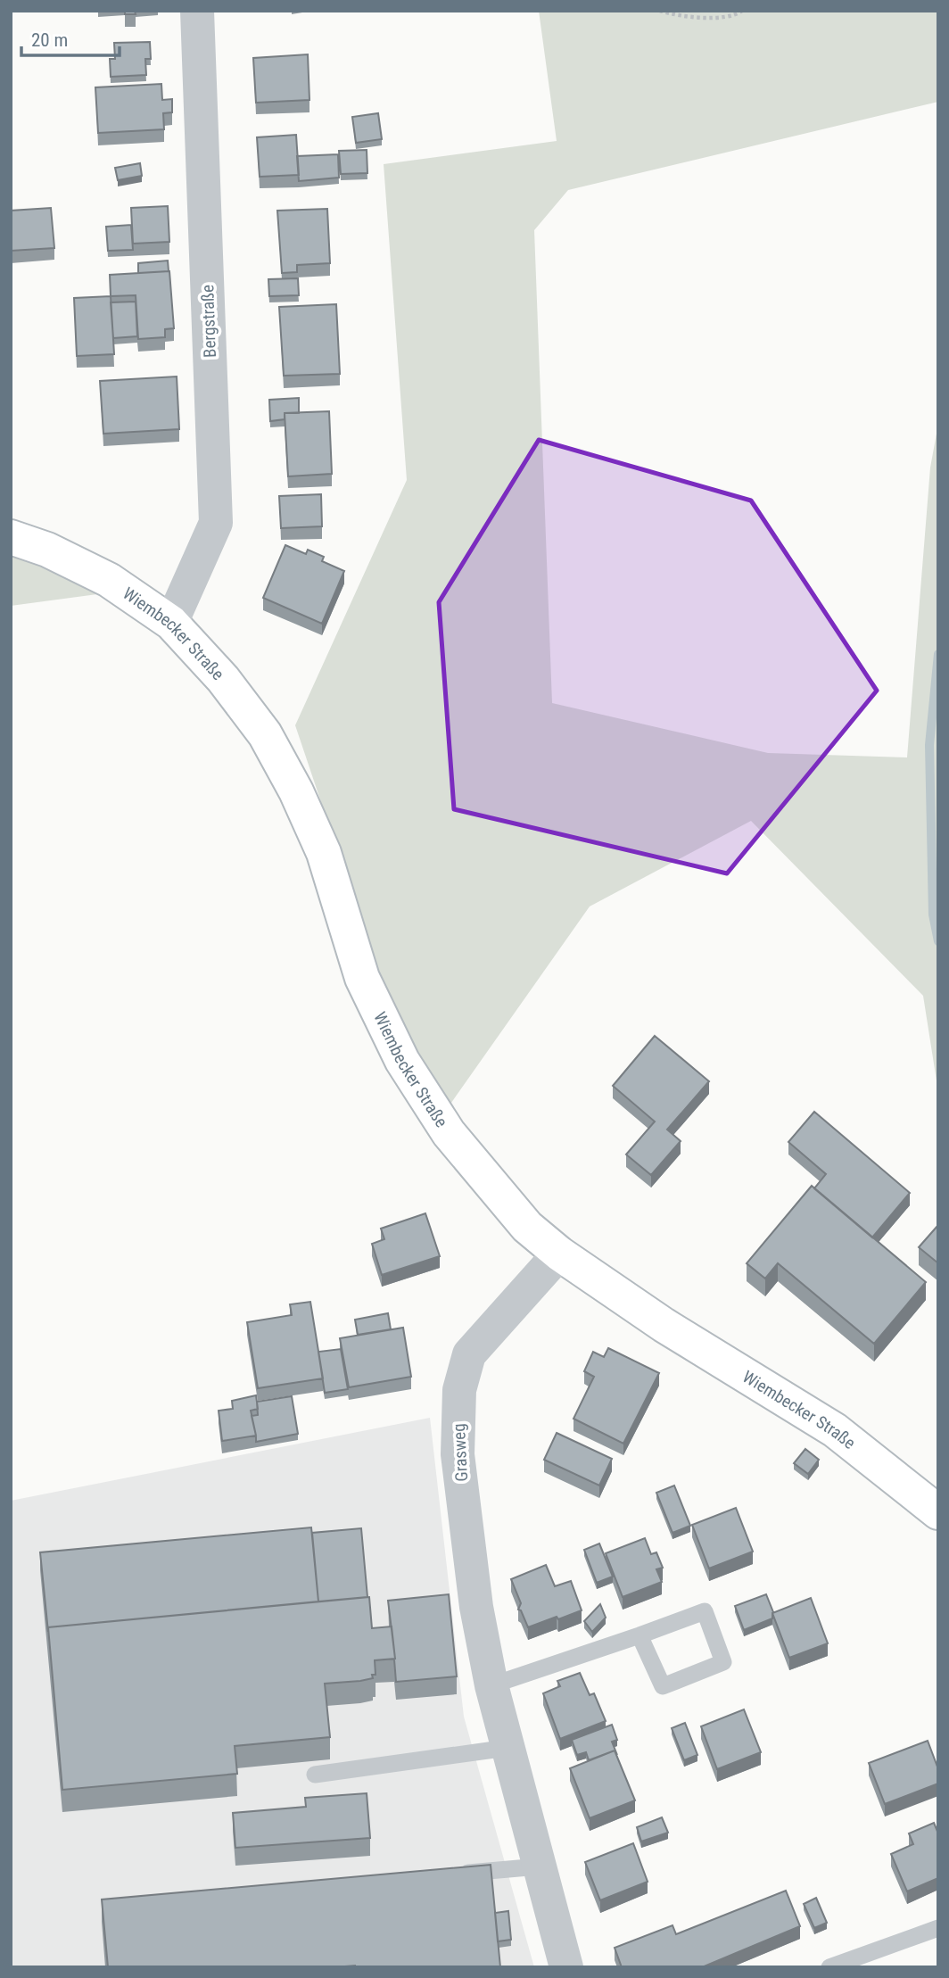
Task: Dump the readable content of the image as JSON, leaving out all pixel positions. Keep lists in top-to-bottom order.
{
  "streets": {
    "street": ["Bergstraße", "Wiembecker Straße", "Grasweg"]
  },
  "crossings": [
    ["Bergstraße", "Wiembecker Straße"],
    ["Wiembecker Straße", "Grasweg"]
  ],
  "scale_bar": "20 m"
}
